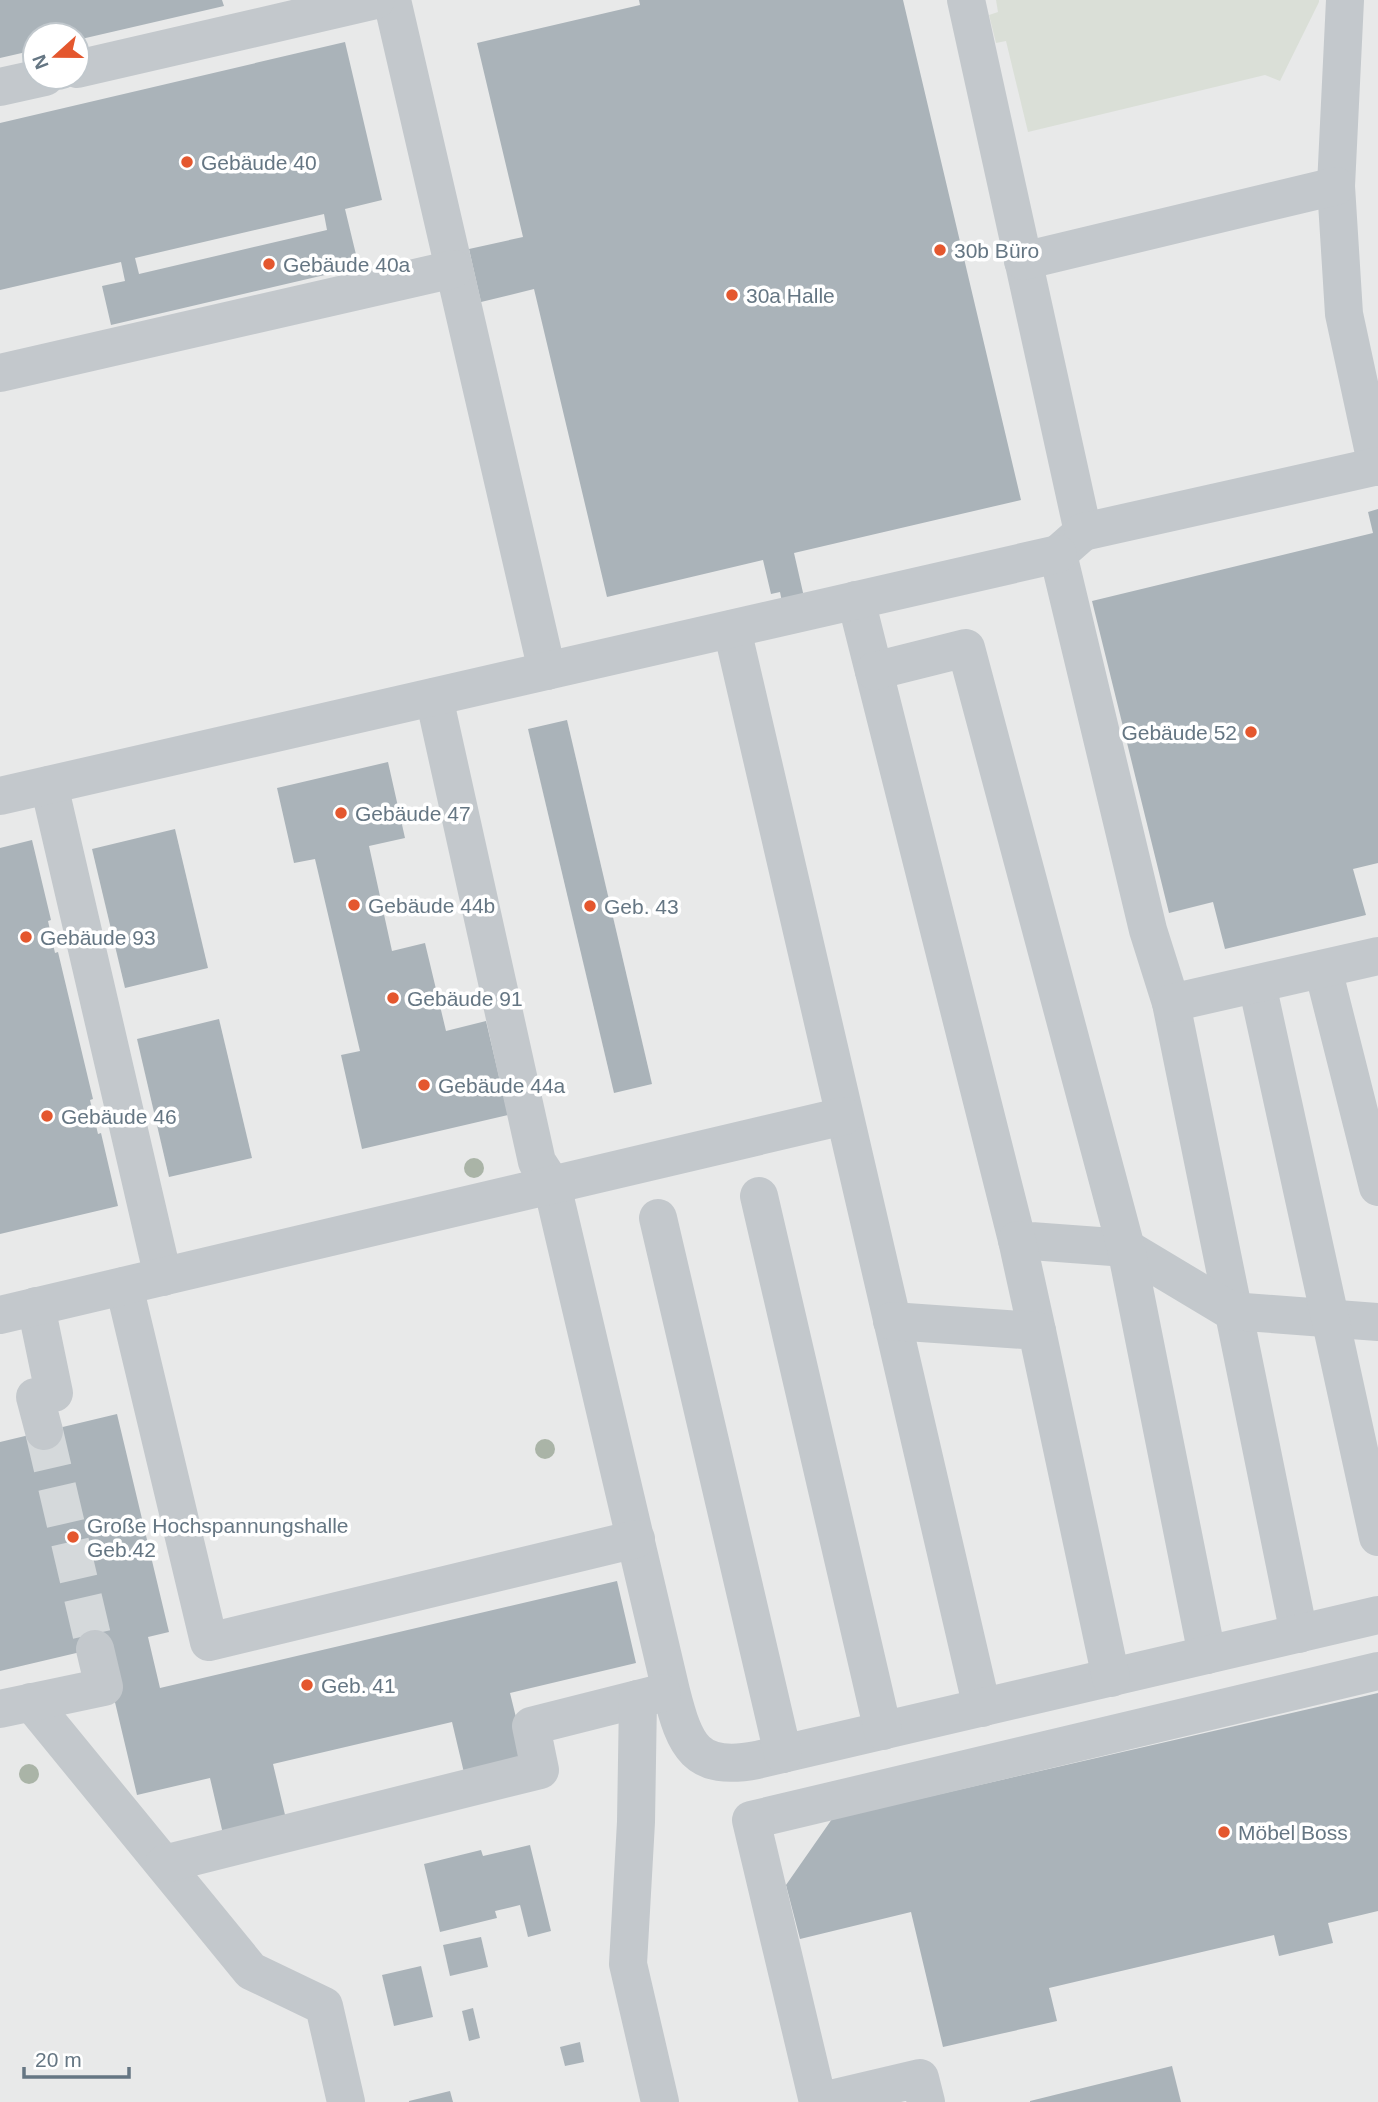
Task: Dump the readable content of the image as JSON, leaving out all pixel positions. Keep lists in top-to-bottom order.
{
  "places": [
    "Gebäude 40",
    "30b Büro",
    "Gebäude 40a",
    "30a Halle",
    "Gebäude 52",
    "Gebäude 47",
    "Gebäude 44b",
    "Geb. 43",
    "Gebäude 93",
    "Gebäude 91",
    "Gebäude 44a",
    "Gebäude 46",
    "Große Hochspannungshalle Geb.42",
    "Geb. 41",
    "Möbel Boss"
  ],
  "scale_bar": "20 m",
  "north": "left"
}
